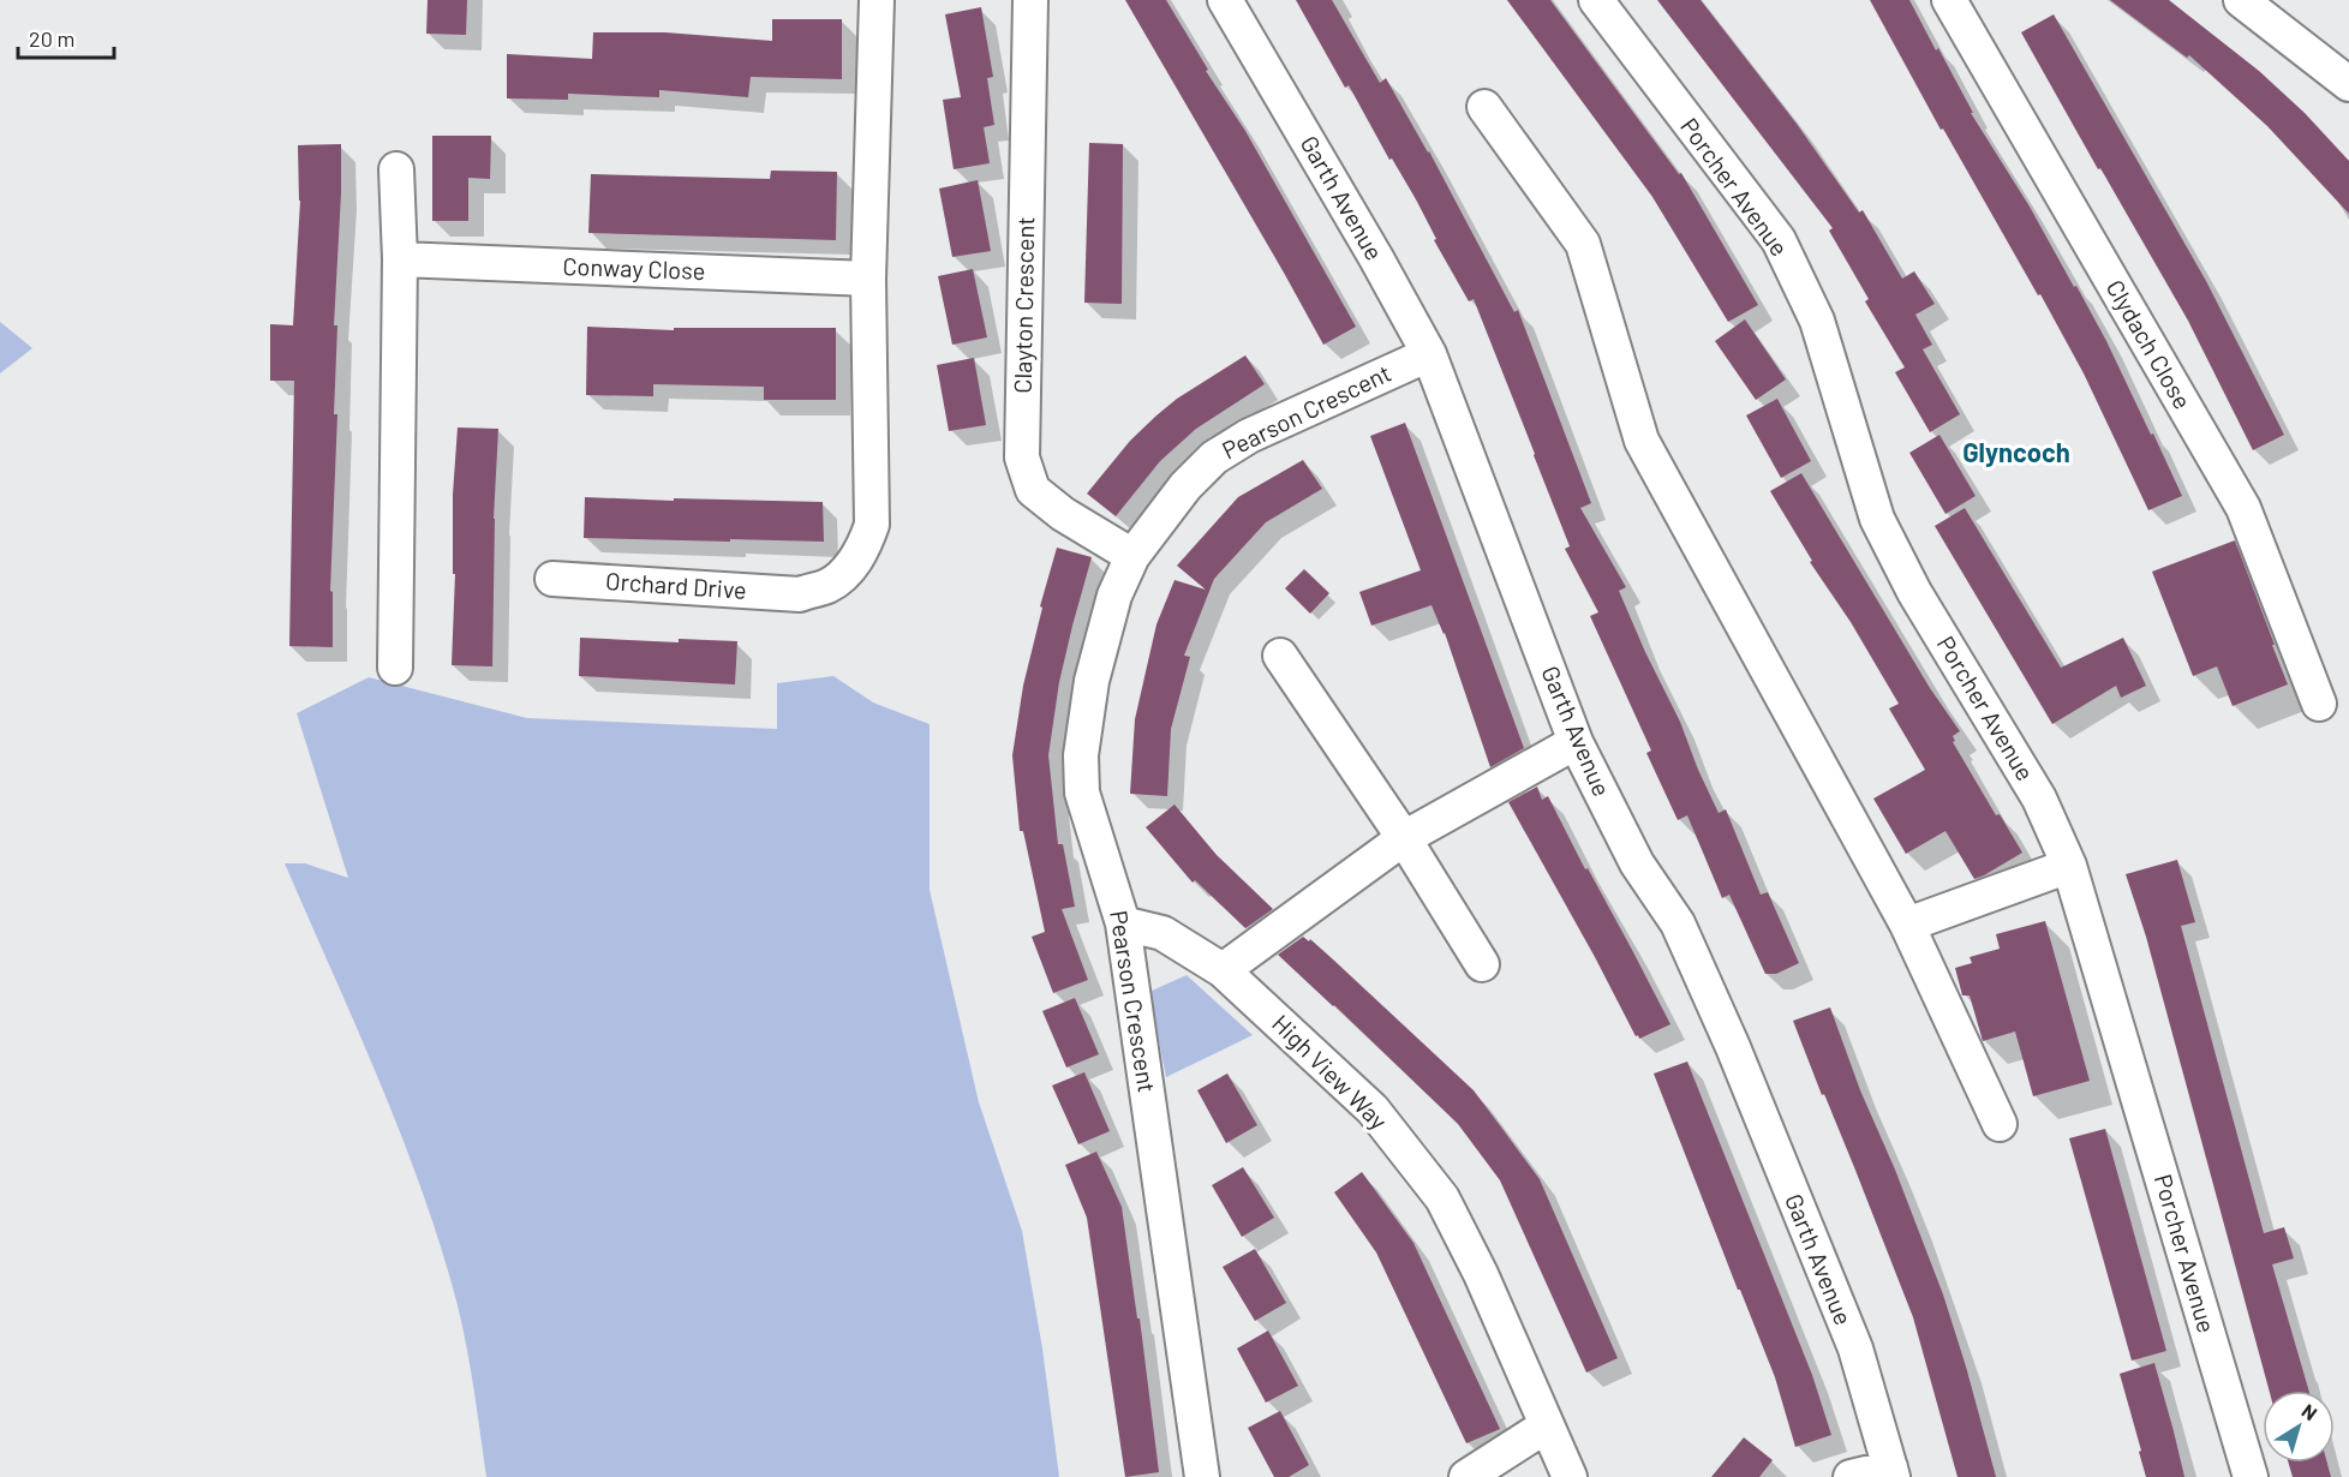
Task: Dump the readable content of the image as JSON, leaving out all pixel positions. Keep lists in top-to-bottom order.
{
  "streets": {
    "street": [
      "Porcher Avenue",
      "Garth Avenue",
      "Conway Close",
      "Clayton Crescent",
      "Clydach Close",
      "Pearson Crescent",
      "Orchard Drive",
      "High View Way"
    ]
  },
  "crossings": [
    ["Garth Avenue", "Pearson Crescent"],
    ["Conway Close", "Orchard Drive"],
    ["Clayton Crescent", "Pearson Crescent"],
    ["Pearson Crescent", "High View Way"]
  ],
  "districts": ["Glyncoch"],
  "scale_bar": "20 m",
  "north": "top right"
}
